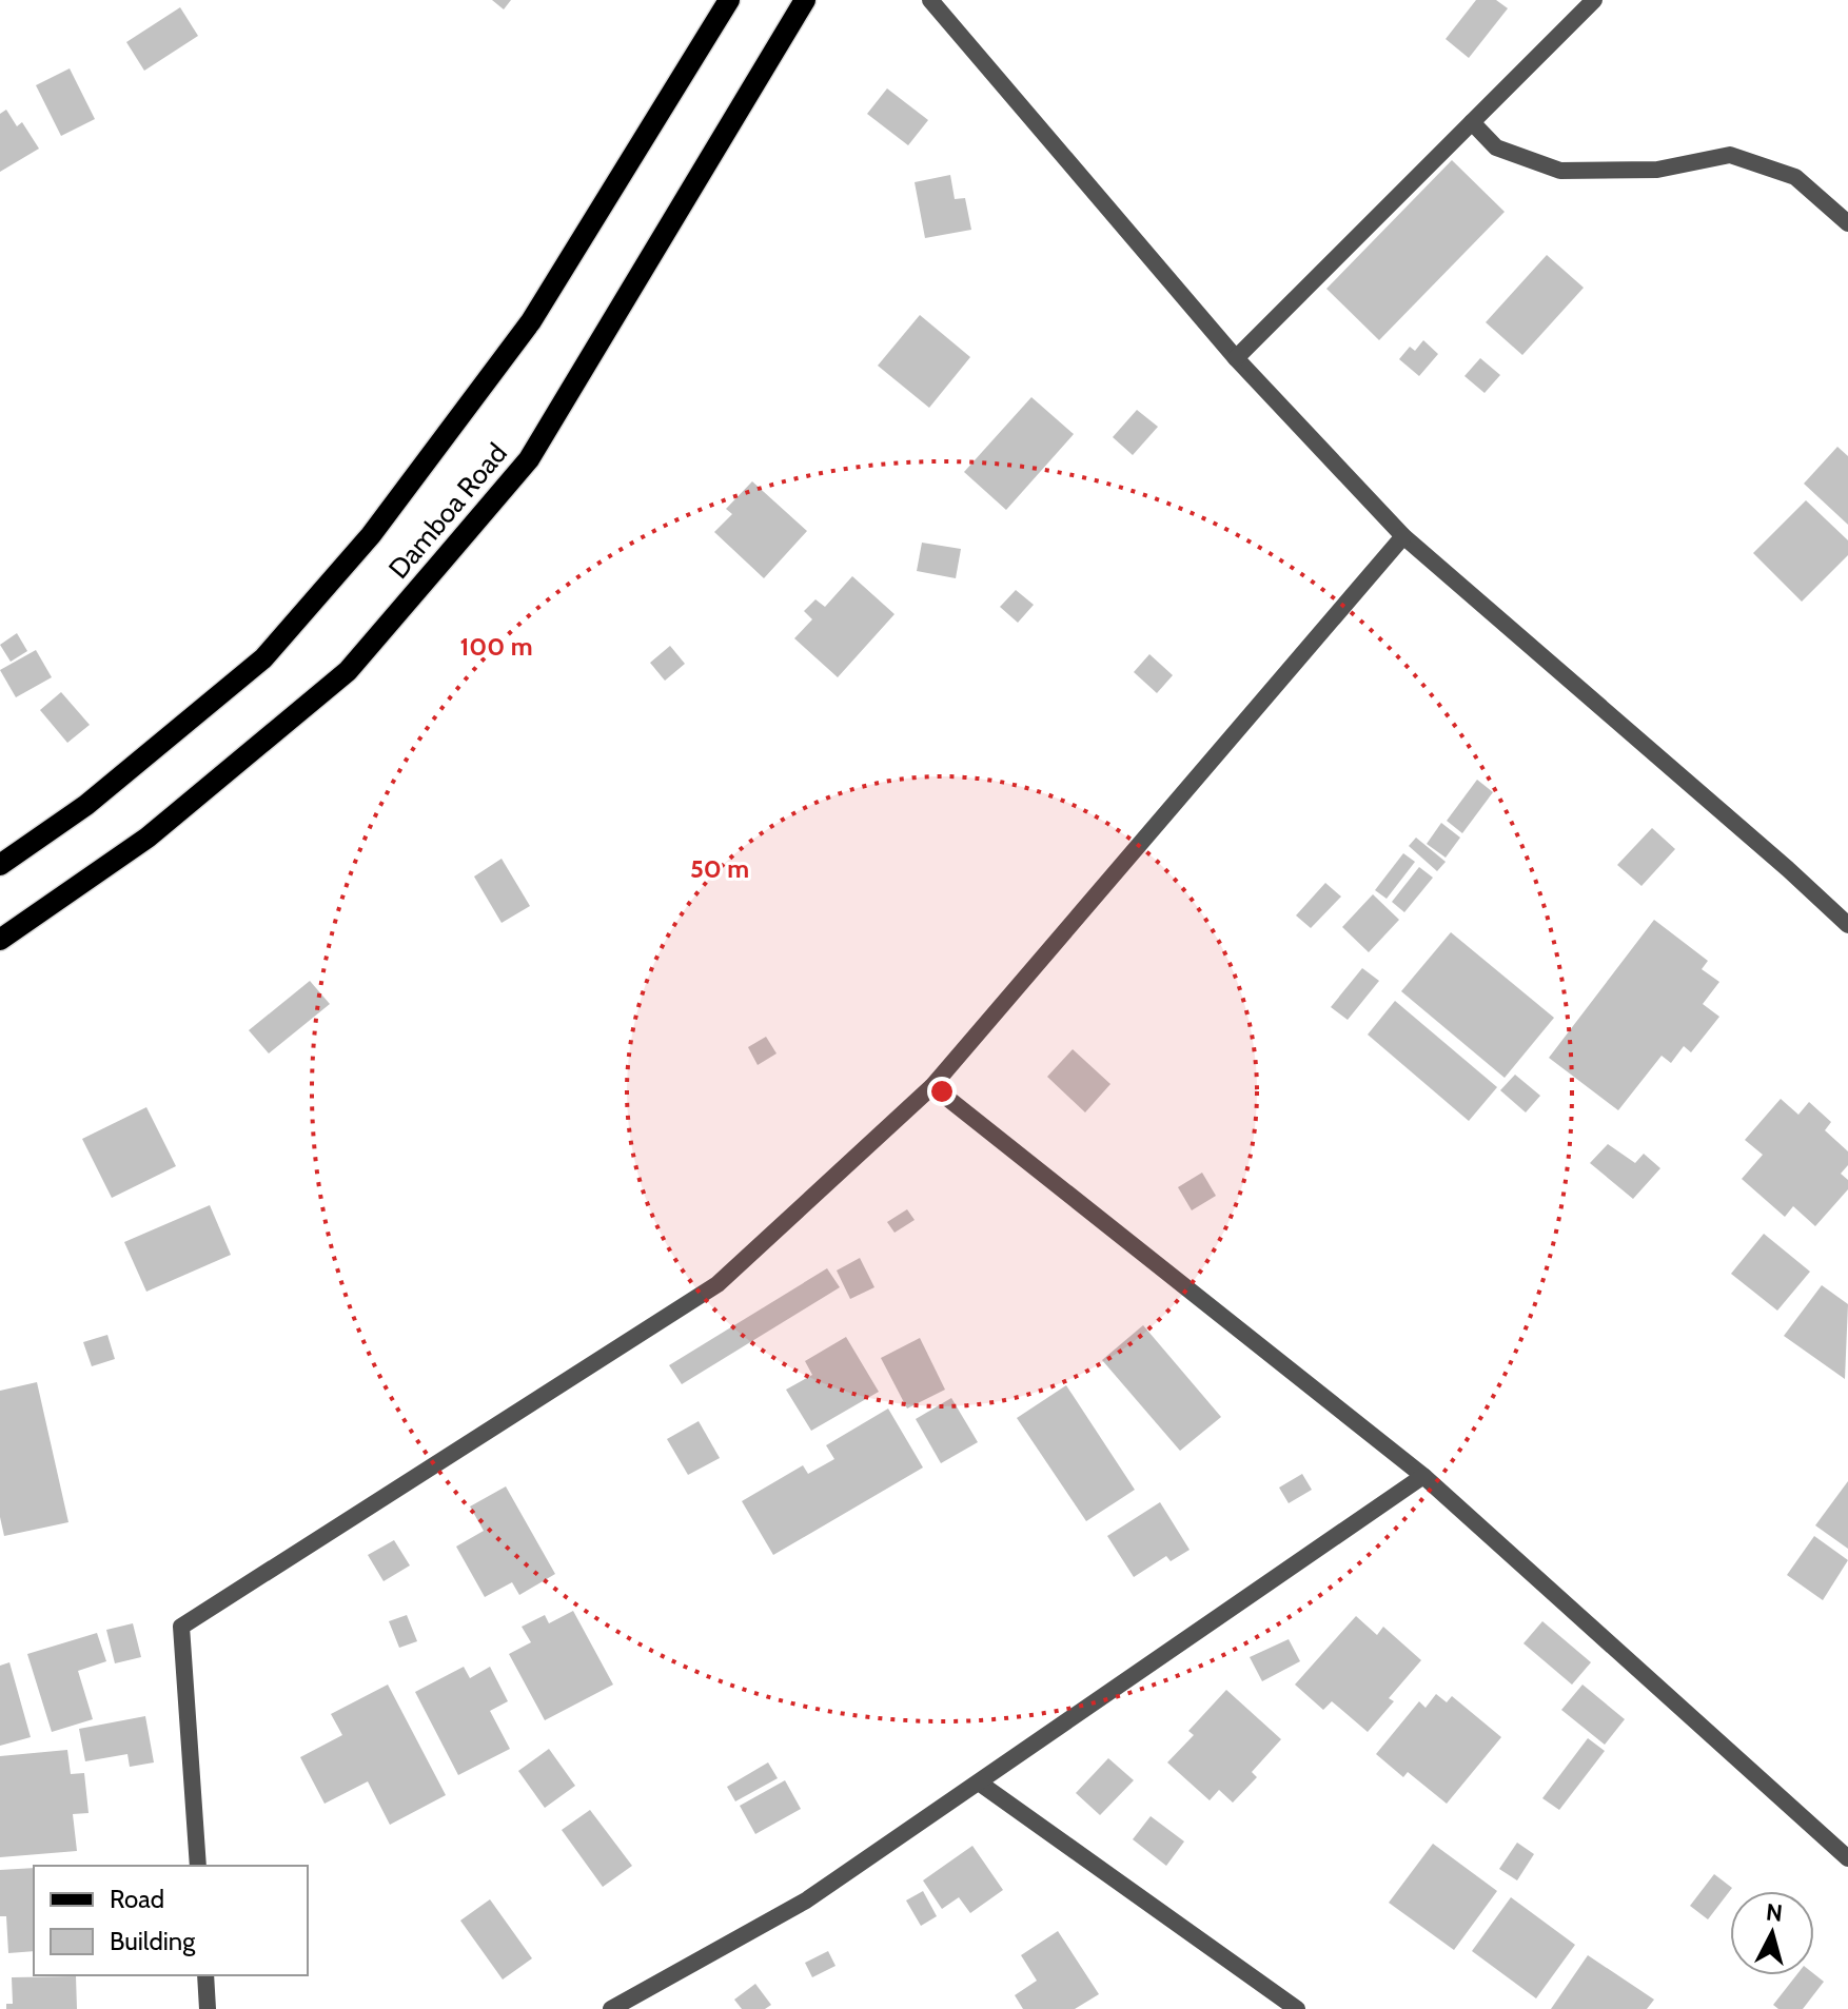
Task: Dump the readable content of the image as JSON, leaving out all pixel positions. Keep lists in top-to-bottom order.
{
  "streets": {
    "main road": ["Damboa Road"]
  },
  "legend": ["Road", "Building"],
  "north": "top",
  "rings": ["100 m", "50 m"]
}
